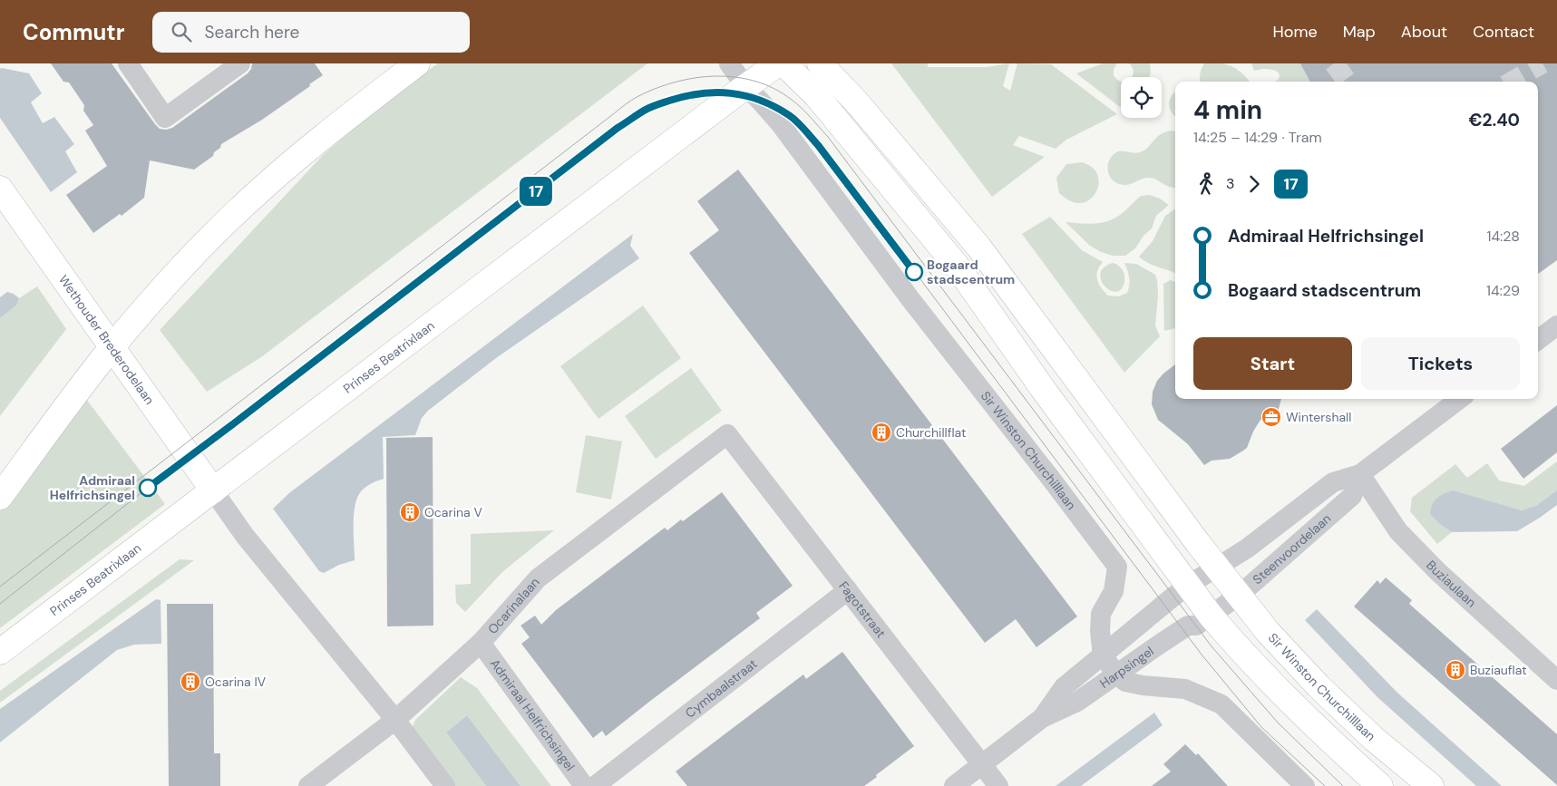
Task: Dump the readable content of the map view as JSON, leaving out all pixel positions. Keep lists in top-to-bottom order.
{
  "streets": {
    "street": [
      "Wethouder Brederodelaan",
      "Prinses Beatrixlaan",
      "Sir Winston Churchilllaan",
      "Steenvoordelaan",
      "Buziaulaan",
      "Ocarinalaan",
      "Fagotstraat",
      "Harpsingel",
      "Cymbaalstraat",
      "Admiraal Helfrichsingel"
    ]
  },
  "crossings": [
    ["Wethouder Brederodelaan", "Prinses Beatrixlaan"],
    ["Prinses Beatrixlaan", "Sir Winston Churchilllaan"],
    ["Sir Winston Churchilllaan", "Steenvoordelaan"],
    ["Sir Winston Churchilllaan", "Harpsingel"],
    ["Steenvoordelaan", "Buziaulaan"],
    ["Steenvoordelaan", "Harpsingel"],
    ["Ocarinalaan", "Fagotstraat"],
    ["Ocarinalaan", "Admiraal Helfrichsingel"],
    ["Fagotstraat", "Harpsingel"],
    ["Fagotstraat", "Cymbaalstraat"]
  ],
  "places": {
    "other": ["Bogaard stadscentrum", "Admiraal Helfrichsingel"],
    "office": ["Wintershall"],
    "building": [
      "Churchillflat",
      "Ocarina V",
      "Buziauflat",
      "Ocarina IV"
    ]
  },
  "lines": ["tram line 17"],
  "page": {
    "header": "Commutr",
    "search": "Search here",
    "nav": [
      "Home",
      "Map",
      "About",
      "Contact"
    ],
    "on_map": "17",
    "heading": ["4 min", "14:25 – 14:29 · Tram", "€2.40"],
    "legs": ["3", "17"],
    "list": [
      {
        "name": "Admiraal Helfrichsingel",
        "value": "14:28"
      },
      {
        "name": "Bogaard stadscentrum",
        "value": "14:29"
      }
    ],
    "buttons": ["Start", "Tickets"]
  }
}
